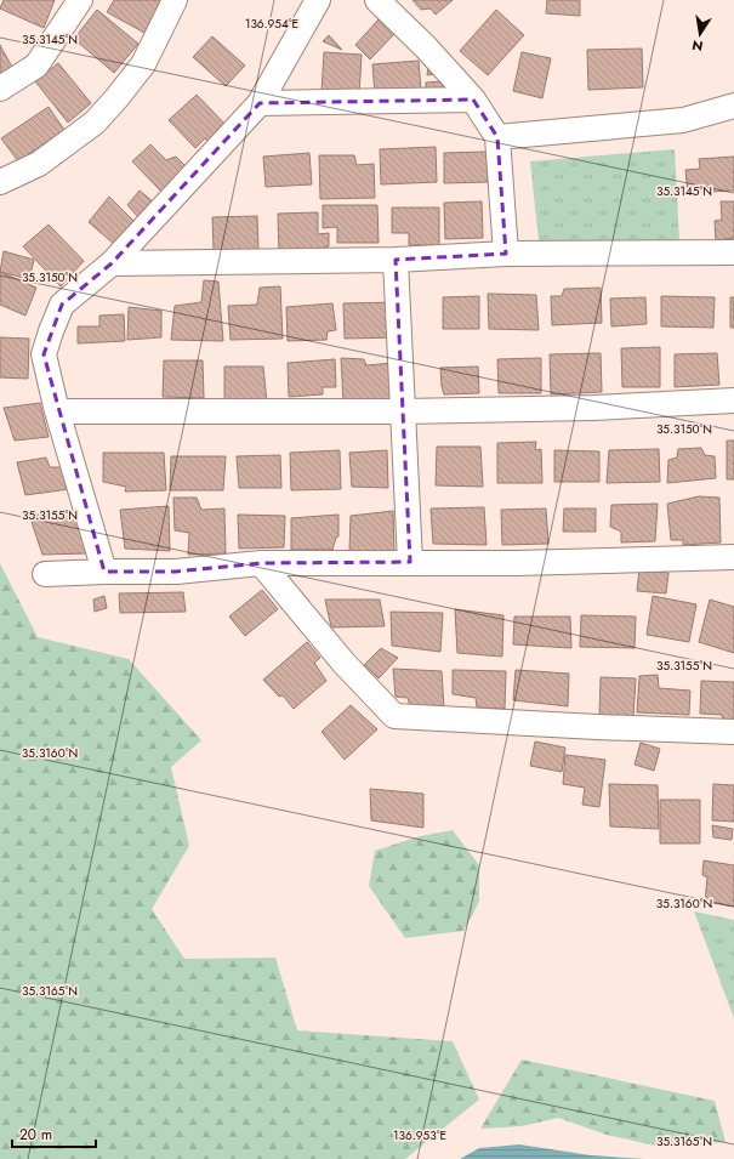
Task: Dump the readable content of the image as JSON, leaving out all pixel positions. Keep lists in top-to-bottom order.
{
  "scale_bar": "20 m",
  "north": "bottom",
  "coordinates": [
    "136.954°E",
    "35.3145°N",
    "35.3150°N",
    "35.3155°N",
    "35.3160°N",
    "35.3165°N",
    "136.953°E"
  ]
}
